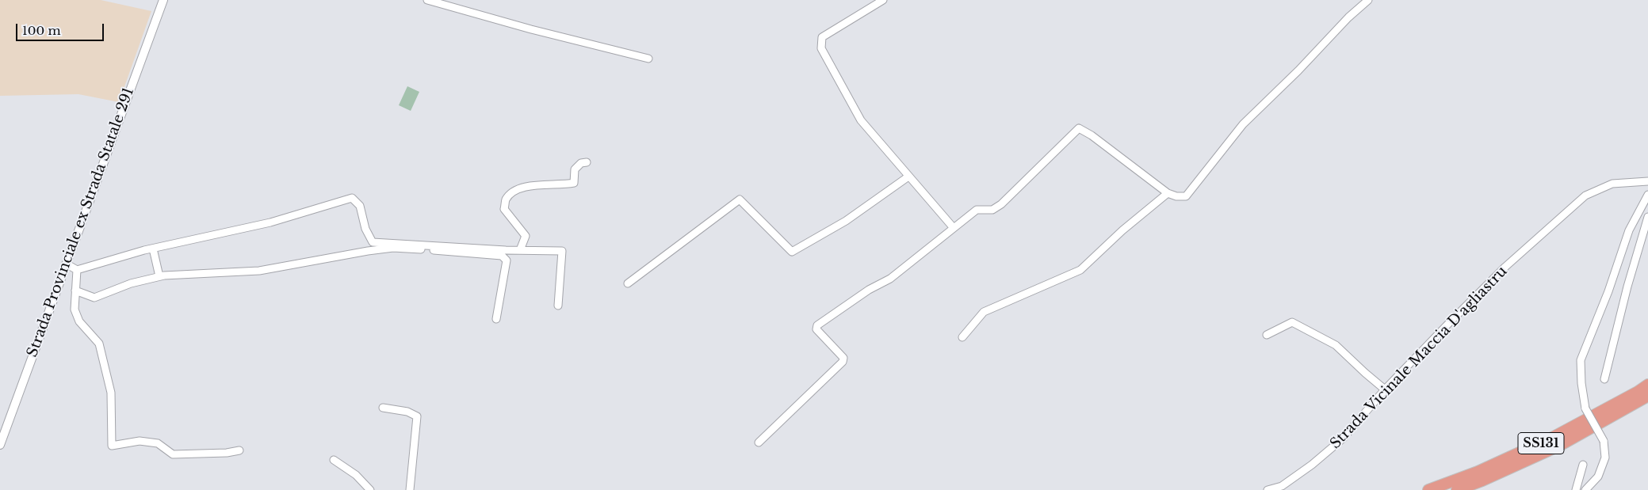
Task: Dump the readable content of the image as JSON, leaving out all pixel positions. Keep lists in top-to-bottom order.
{
  "streets": {
    "highway": ["SS131"],
    "street": ["Strada Provinciale ex Strada Statale 291", "Strada Vicinale Maccia D'agliastru"]
  },
  "scale_bar": "100 m"
}
